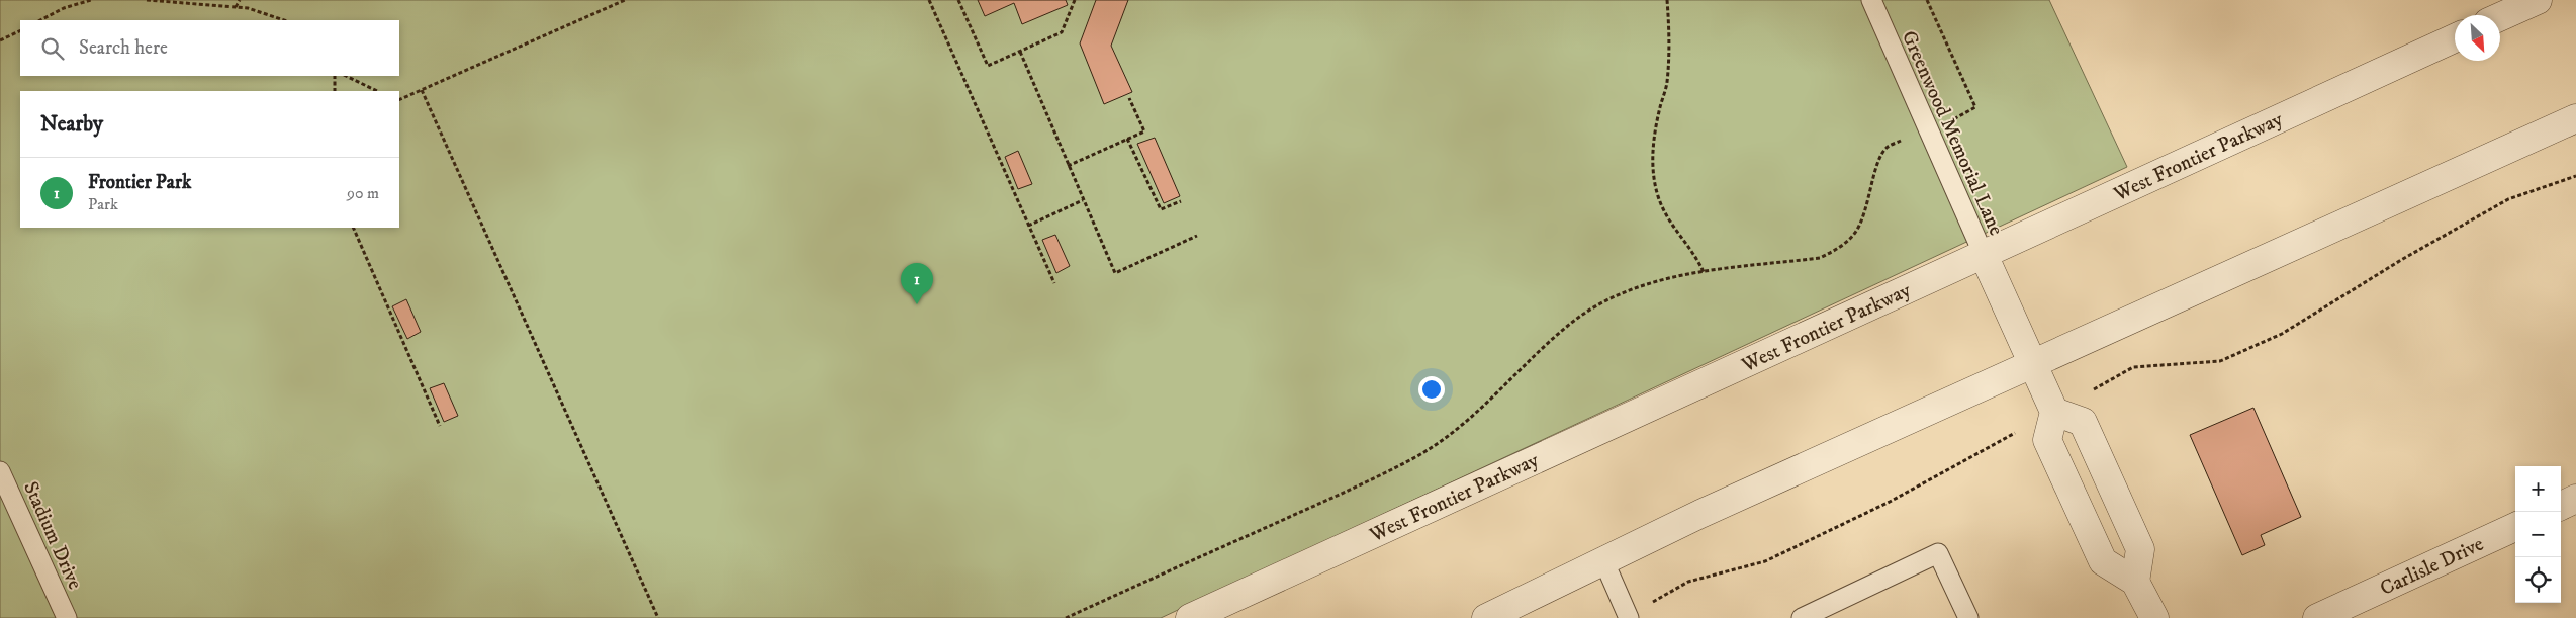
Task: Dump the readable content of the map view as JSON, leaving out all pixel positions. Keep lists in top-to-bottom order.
{
  "streets": {
    "street": ["West Frontier Parkway", "Carlisle Drive"],
    "lane": ["Greenwood Memorial Lane", "Stadium Drive"]
  },
  "crossings": [
    ["Greenwood Memorial Lane", "West Frontier Parkway"]
  ],
  "north": "bottom right",
  "page": {
    "search": "Search here",
    "heading": "Nearby",
    "list": [
      {
        "mark": "1",
        "name": "Frontier Park",
        "note": "Park",
        "value": "90 m"
      }
    ],
    "pins": "1",
    "map_buttons": ["+", "−"]
  }
}
